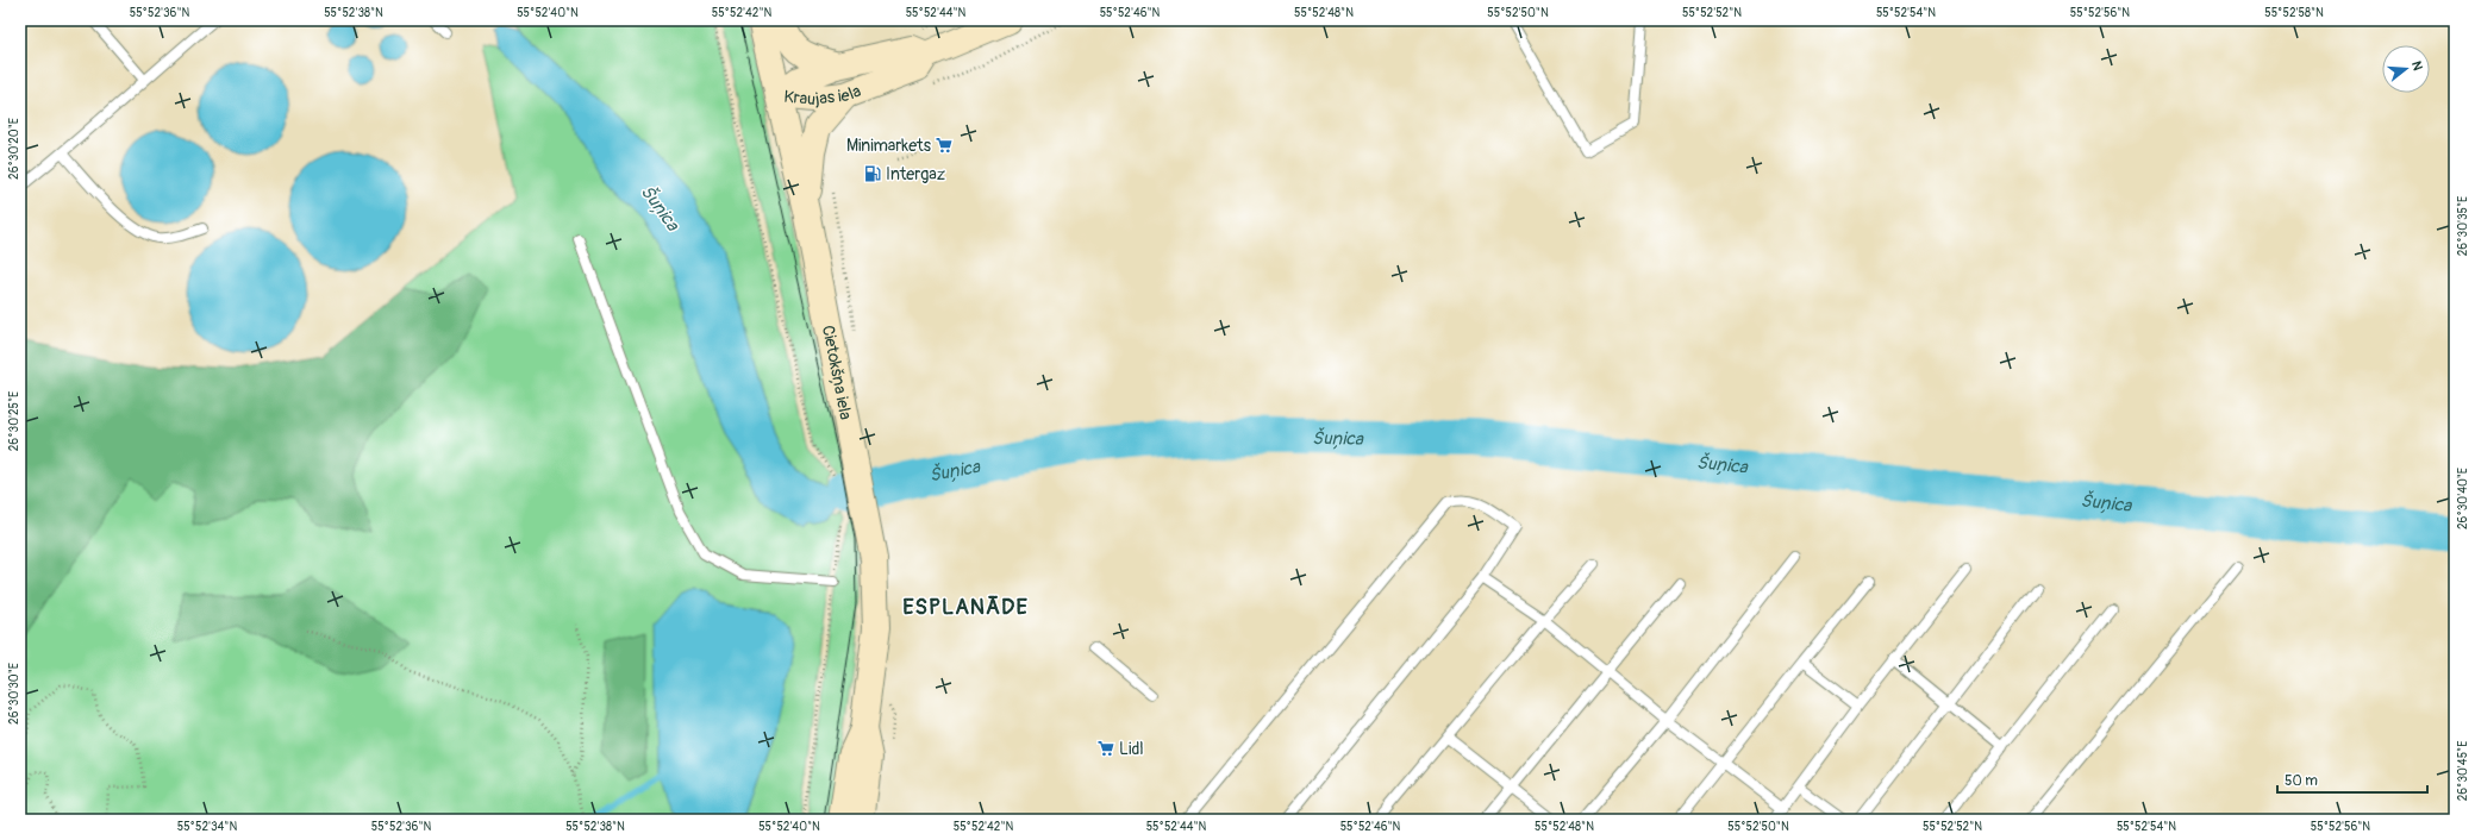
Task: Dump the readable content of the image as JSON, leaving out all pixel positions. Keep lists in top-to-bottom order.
{
  "streets": {
    "street": ["Kraujas iela", "Cietokšņa iela"]
  },
  "crossings": [
    ["Kraujas iela", "Cietokšņa iela"]
  ],
  "districts": ["ESPLANĀDE"],
  "water": ["Šuņica"],
  "places": {
    "supermarket": ["Minimarkets", "Lidl"],
    "fuel station": ["Intergaz"]
  },
  "scale_bar": "50 m",
  "north": "right",
  "coordinates": [
    "55°52'36\"N",
    "55°52'38\"N",
    "55°52'40\"N",
    "55°52'42\"N",
    "55°52'44\"N",
    "55°52'46\"N",
    "55°52'48\"N",
    "55°52'50\"N",
    "55°52'52\"N",
    "55°52'54\"N",
    "55°52'56\"N",
    "55°52'58\"N",
    "26°30'20\"E",
    "26°30'35\"E",
    "26°30'25\"E",
    "26°30'40\"E",
    "26°30'30\"E",
    "26°30'45\"E",
    "55°52'34\"N"
  ]
}
